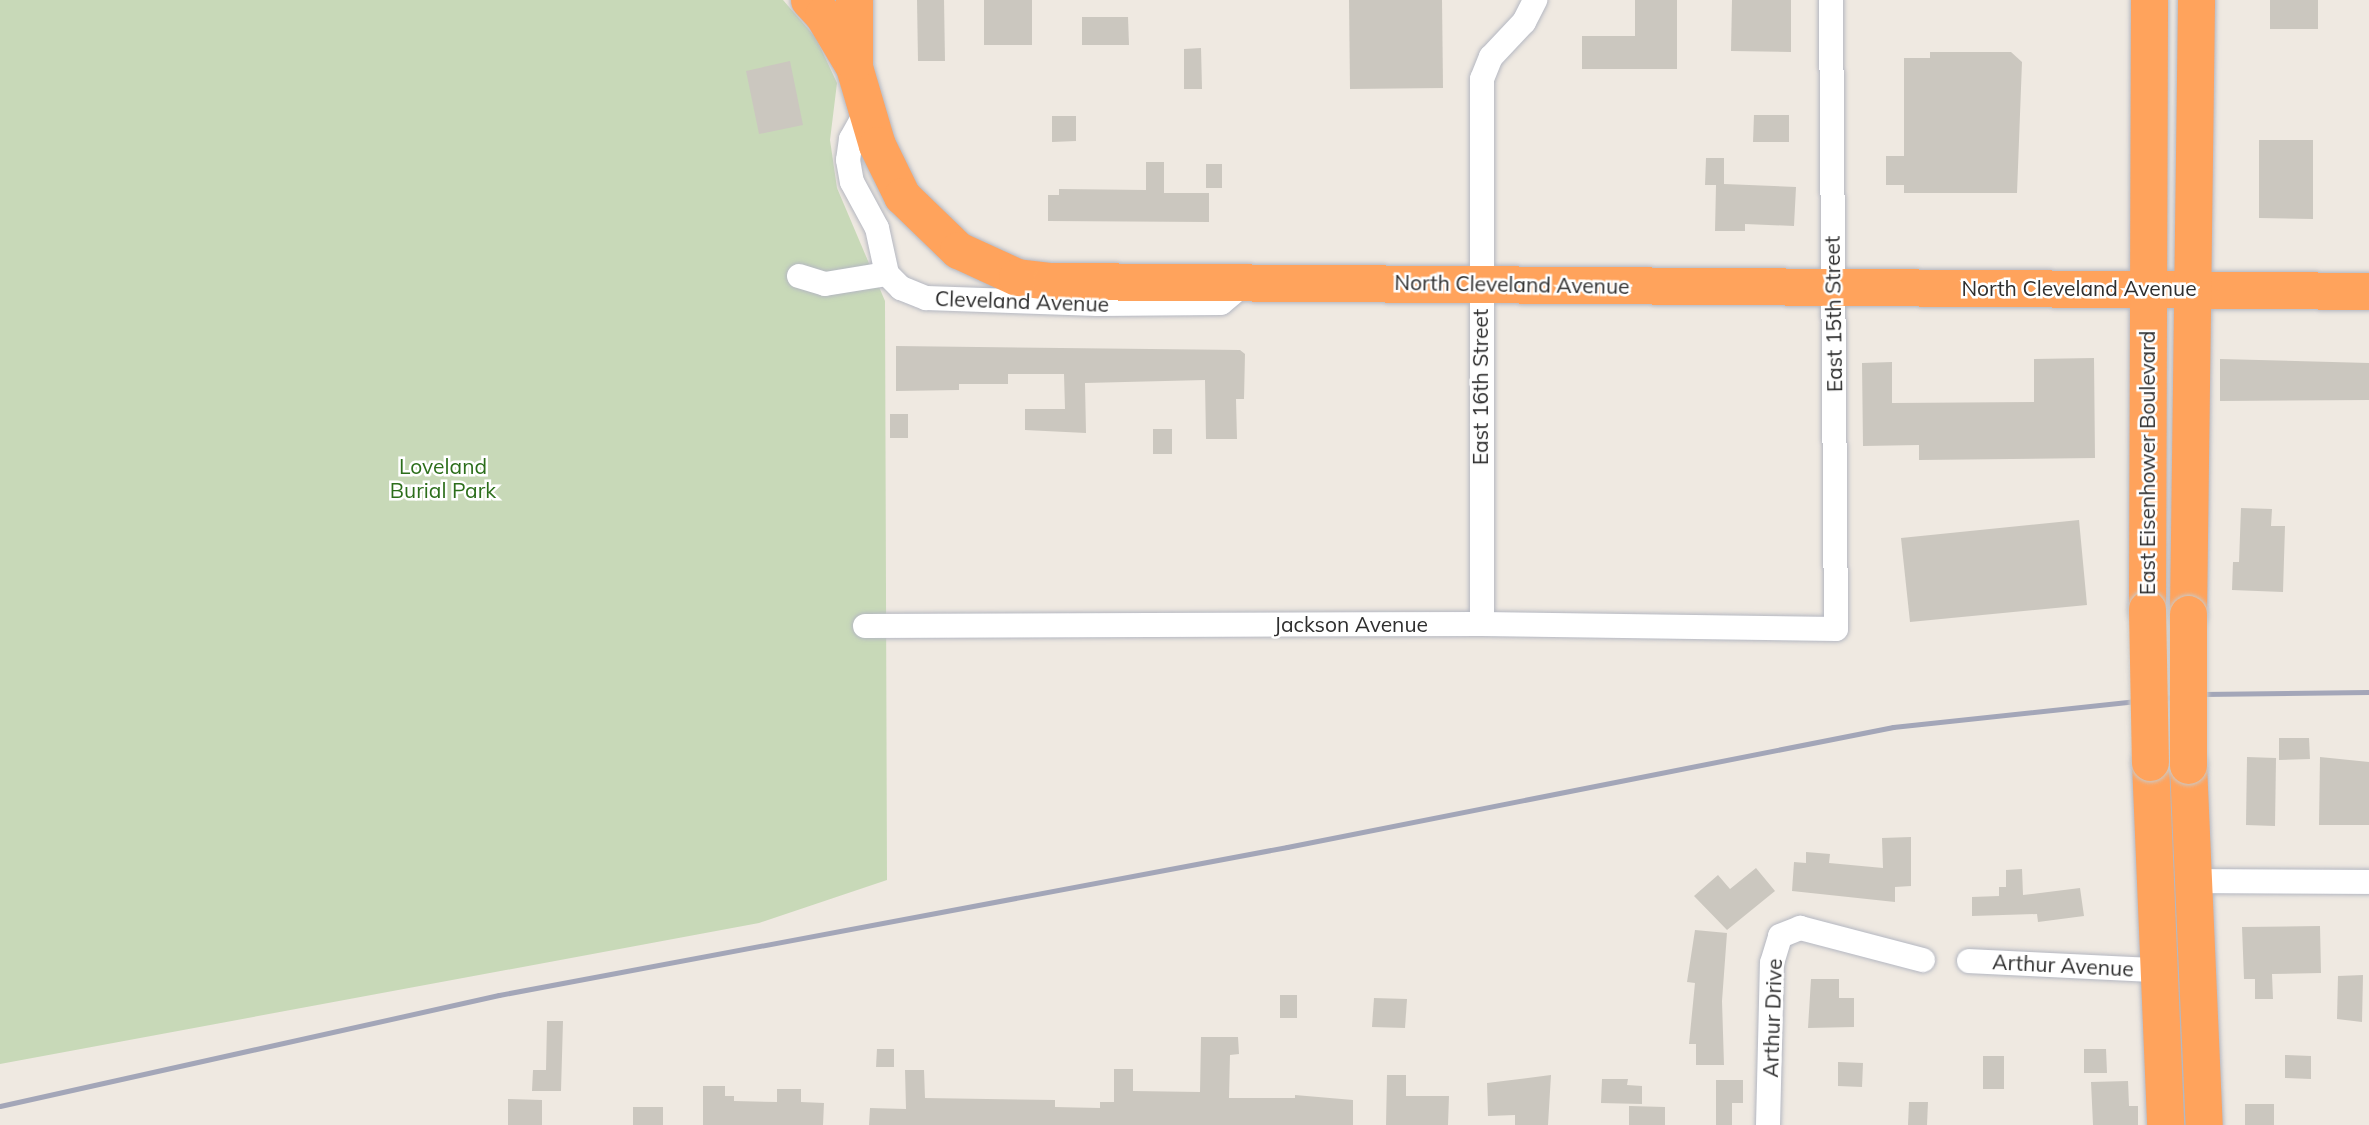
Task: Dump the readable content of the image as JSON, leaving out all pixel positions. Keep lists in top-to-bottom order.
{
  "streets": {
    "highway": ["North Cleveland Avenue", "East Eisenhower Boulevard"],
    "street": [
      "Cleveland Avenue",
      "East 15th Street",
      "East 16th Street",
      "Jackson Avenue",
      "Arthur Avenue",
      "Arthur Drive"
    ]
  },
  "crossings": [
    ["North Cleveland Avenue", "Cleveland Avenue"],
    ["North Cleveland Avenue", "East 15th Street"],
    ["North Cleveland Avenue", "East 16th Street"],
    ["North Cleveland Avenue", "East Eisenhower Boulevard"],
    ["East 15th Street", "Jackson Avenue"],
    ["East 16th Street", "Jackson Avenue"],
    ["East Eisenhower Boulevard", "Arthur Avenue"]
  ],
  "parks": ["Loveland Burial Park"]
}
